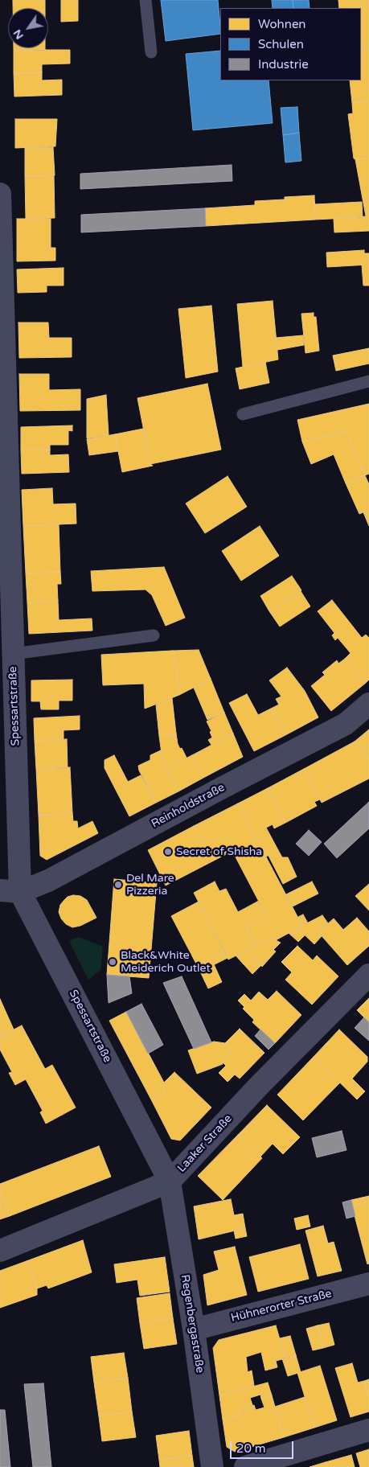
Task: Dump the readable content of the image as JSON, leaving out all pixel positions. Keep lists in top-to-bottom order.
{
  "streets": {
    "street": [
      "Spessartstraße",
      "Reinholdstraße",
      "Laaker Straße",
      "Hühnerorter Straße",
      "Regenbergastraße"
    ]
  },
  "crossings": [
    ["Spessartstraße", "Reinholdstraße"],
    ["Spessartstraße", "Laaker Straße"],
    ["Spessartstraße", "Regenbergastraße"],
    ["Laaker Straße", "Regenbergastraße"],
    ["Hühnerorter Straße", "Regenbergastraße"]
  ],
  "places": ["Secret of Shisha", "Del Mare Pizzeria", "Black&White Meiderich Outlet"],
  "legend": ["Wohnen", "Schulen", "Industrie"],
  "scale_bar": "20 m",
  "north": "bottom left"
}
